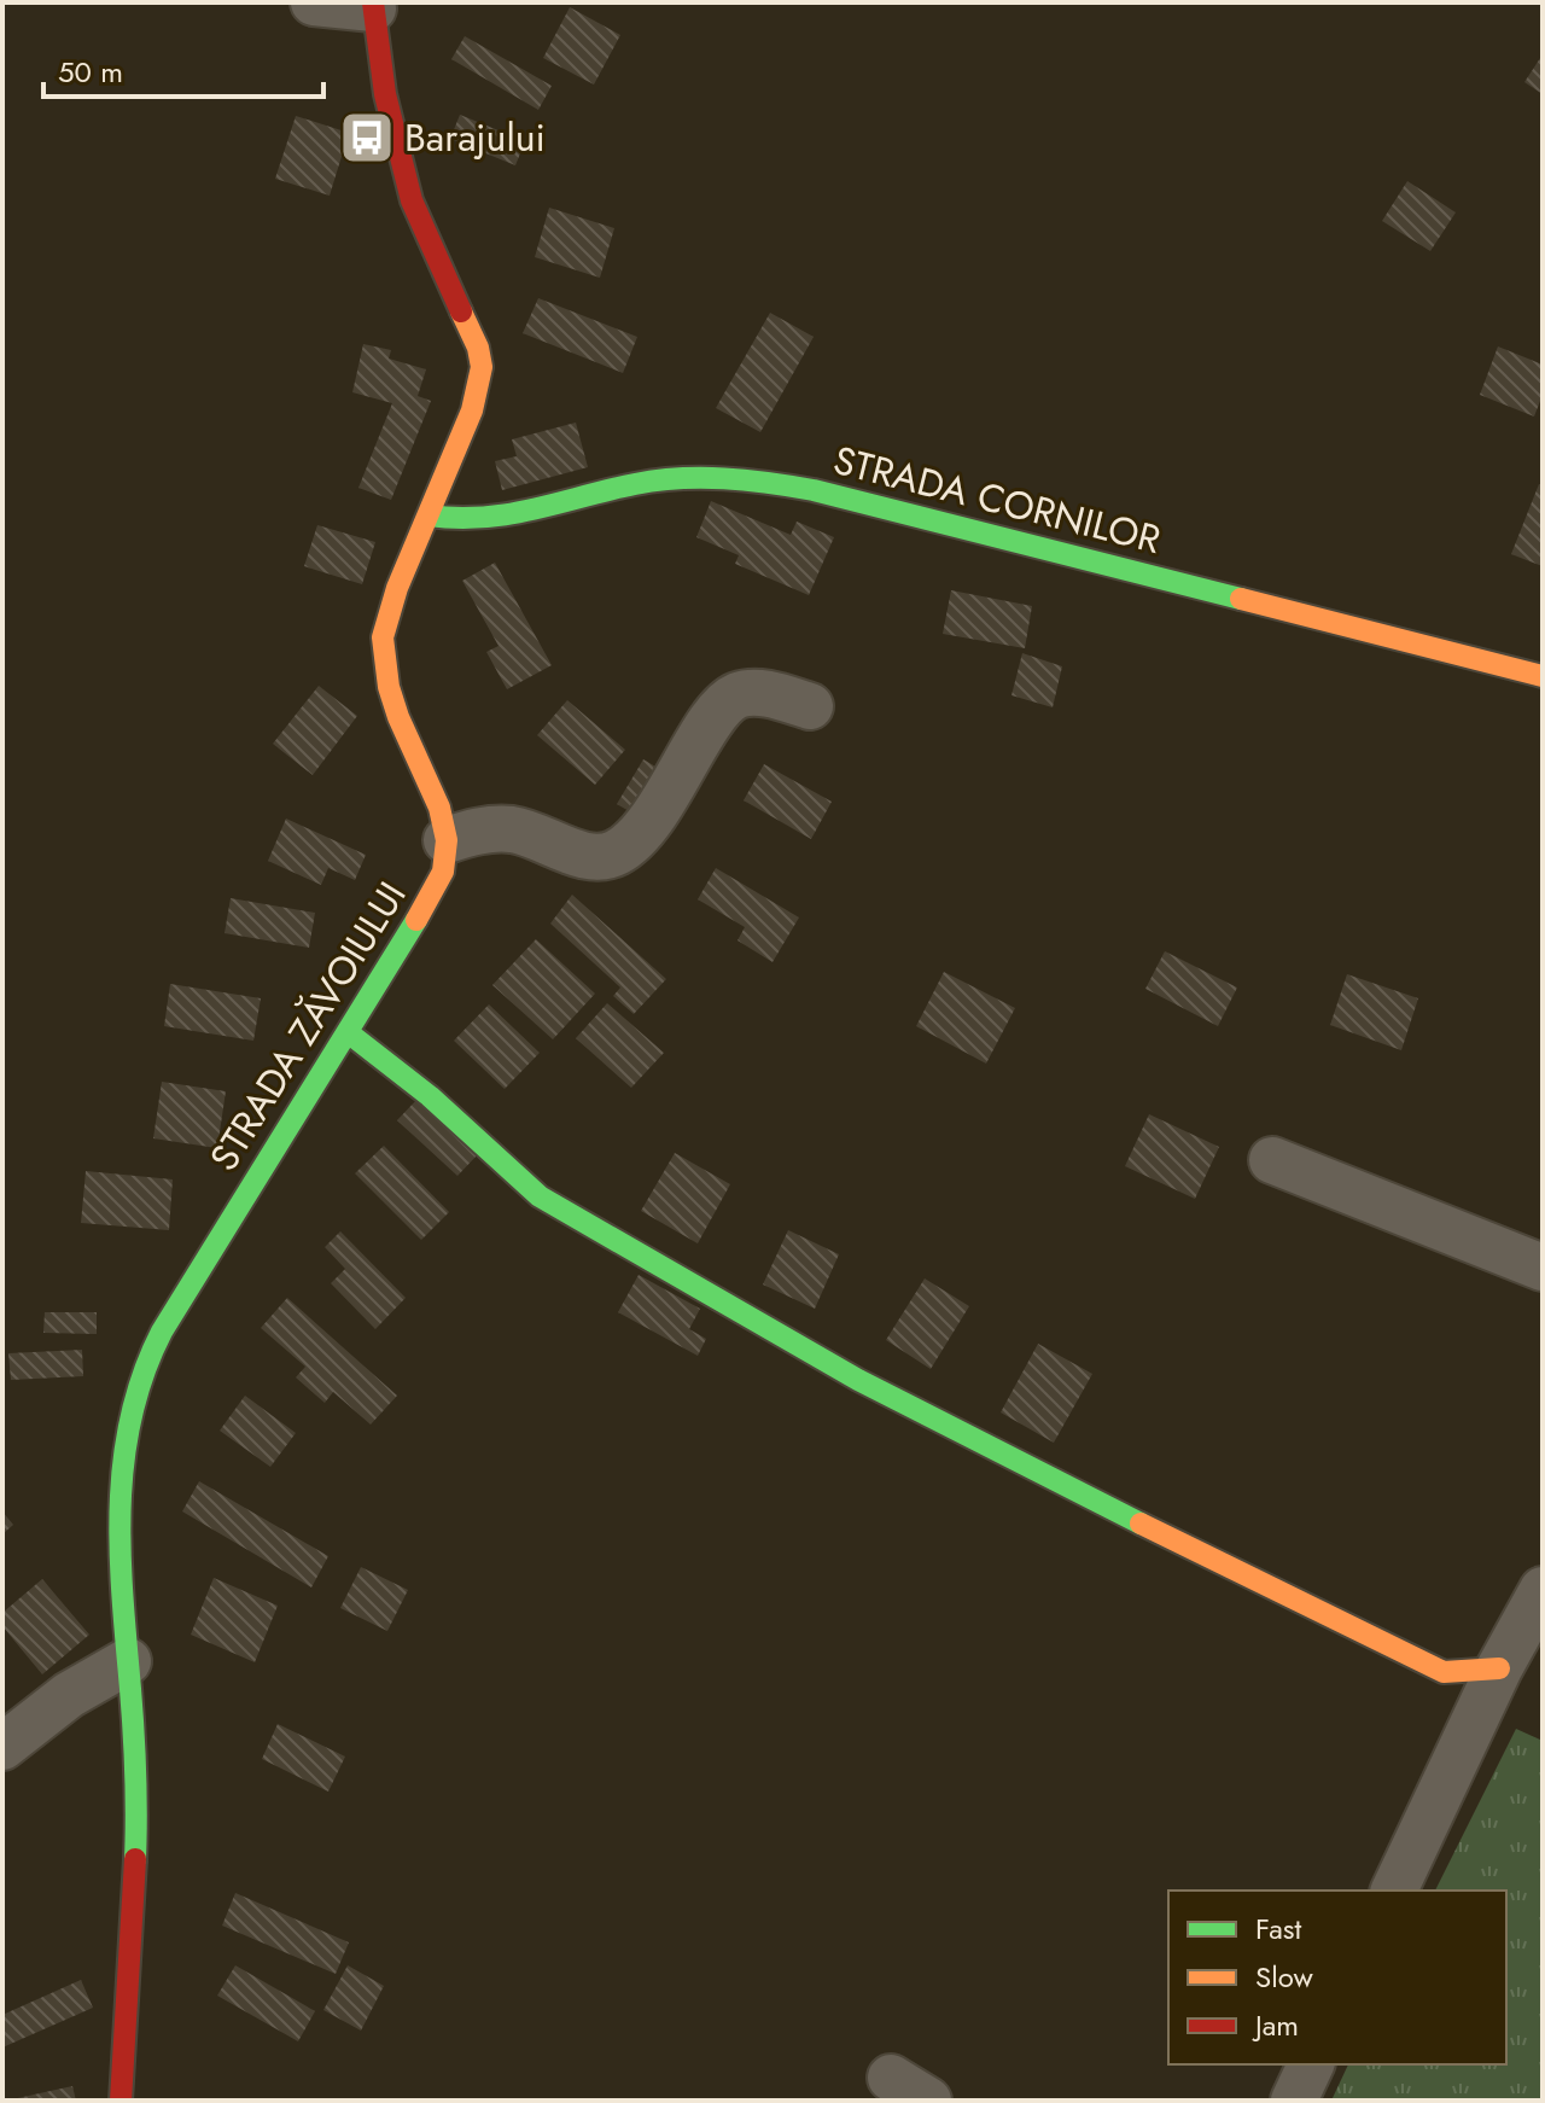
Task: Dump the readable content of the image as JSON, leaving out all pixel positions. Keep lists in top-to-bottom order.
{
  "streets": {
    "street": ["STRADA CORNILOR", "STRADA ZĂVOIULUI"]
  },
  "crossings": [
    ["STRADA CORNILOR", "STRADA ZĂVOIULUI"]
  ],
  "places": {
    "bus stop": ["Barajului"]
  },
  "legend": ["Fast", "Slow", "Jam"],
  "scale_bar": "50 m"
}
